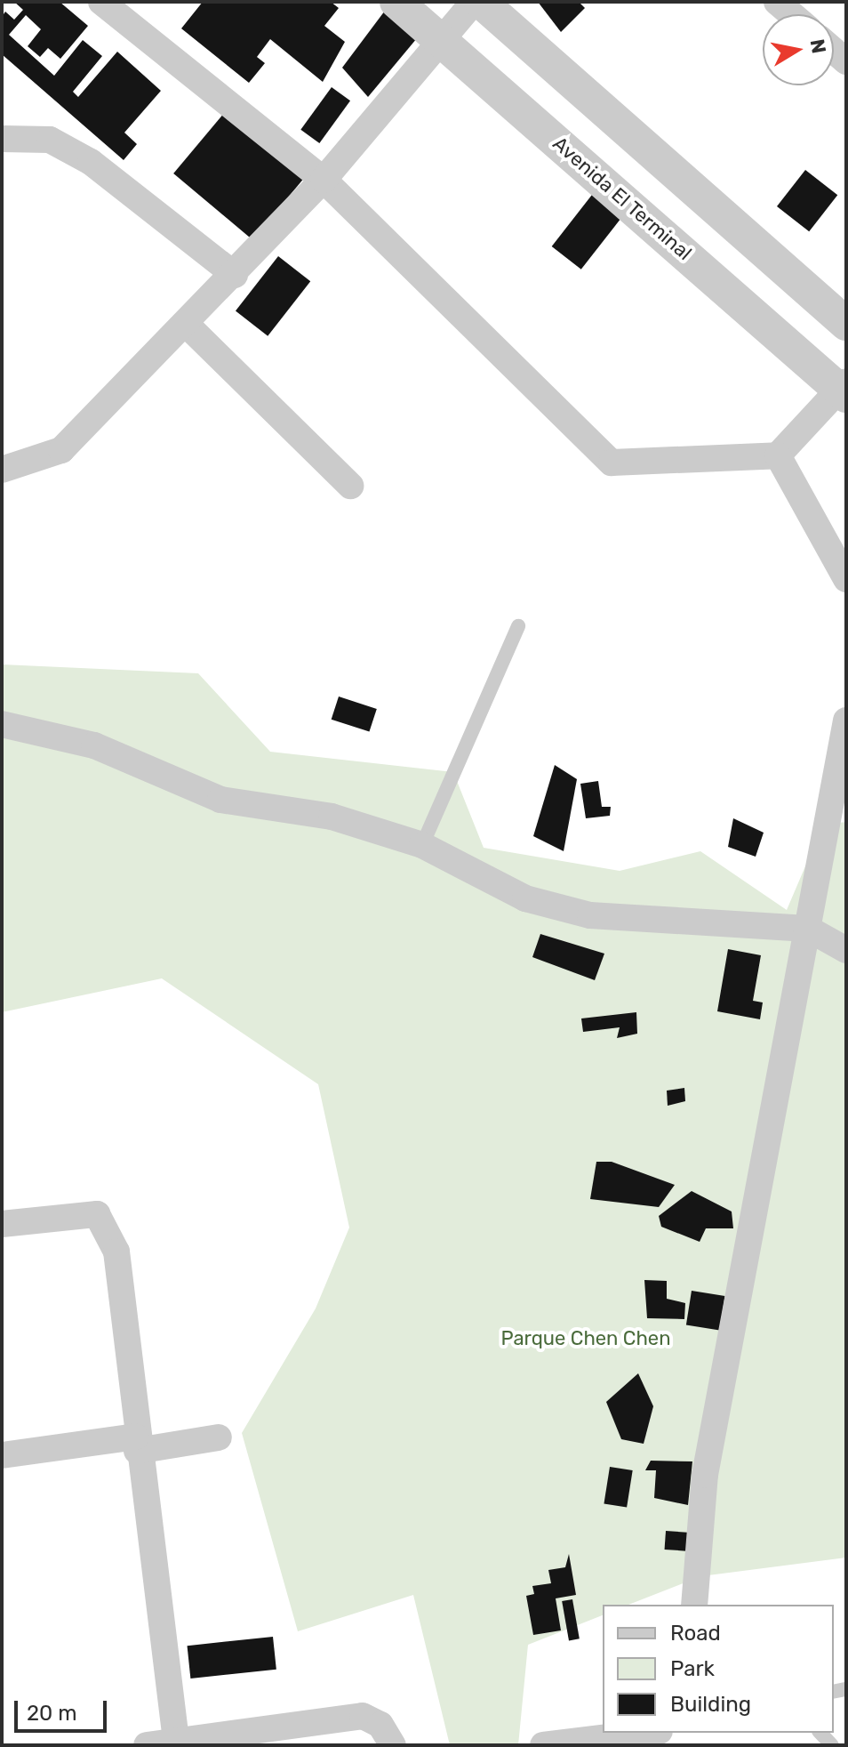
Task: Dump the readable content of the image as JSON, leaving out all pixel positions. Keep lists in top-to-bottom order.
{
  "streets": {
    "street": ["Avenida El Terminal"]
  },
  "parks": ["Parque Chen Chen"],
  "legend": ["Road", "Park", "Building"],
  "scale_bar": "20 m",
  "north": "right"
}
